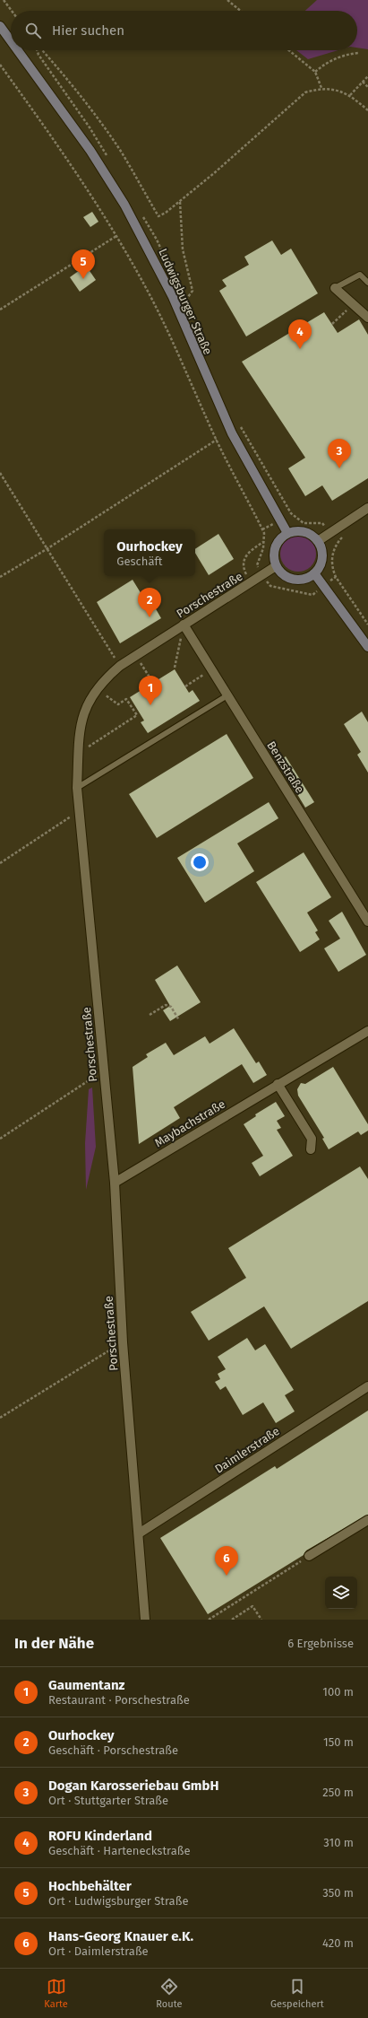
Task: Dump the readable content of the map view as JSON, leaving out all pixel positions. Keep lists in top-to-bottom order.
{
  "streets": {
    "main road": ["Ludwigsburger Straße"],
    "street": [
      "Porschestraße",
      "Benzstraße",
      "Maybachstraße",
      "Daimlerstraße"
    ]
  },
  "crossings": [
    ["Ludwigsburger Straße", "Porschestraße"],
    ["Porschestraße", "Benzstraße"],
    ["Porschestraße", "Maybachstraße"],
    ["Porschestraße", "Daimlerstraße"]
  ],
  "page": {
    "search": "Hier suchen",
    "pins": [
      "5",
      "4",
      "3",
      "2",
      "1",
      "6"
    ],
    "popup": ["Ourhockey", "Geschäft"],
    "heading": ["In der Nähe", "6 Ergebnisse"],
    "list": [
      {
        "mark": "1",
        "name": "Gaumentanz",
        "note": "Restaurant · Porschestraße",
        "value": "100 m"
      },
      {
        "mark": "2",
        "name": "Ourhockey",
        "note": "Geschäft · Porschestraße",
        "value": "150 m"
      },
      {
        "mark": "3",
        "name": "Dogan Karosseriebau GmbH",
        "note": "Ort · Stuttgarter Straße",
        "value": "250 m"
      },
      {
        "mark": "4",
        "name": "ROFU Kinderland",
        "note": "Geschäft · Harteneckstraße",
        "value": "310 m"
      },
      {
        "mark": "5",
        "name": "Hochbehälter",
        "note": "Ort · Ludwigsburger Straße",
        "value": "350 m"
      },
      {
        "mark": "6",
        "name": "Hans-Georg Knauer e.K.",
        "note": "Ort · Daimlerstraße",
        "value": "420 m"
      }
    ],
    "nav": ["Karte", "Route", "Gespeichert"]
  }
}
